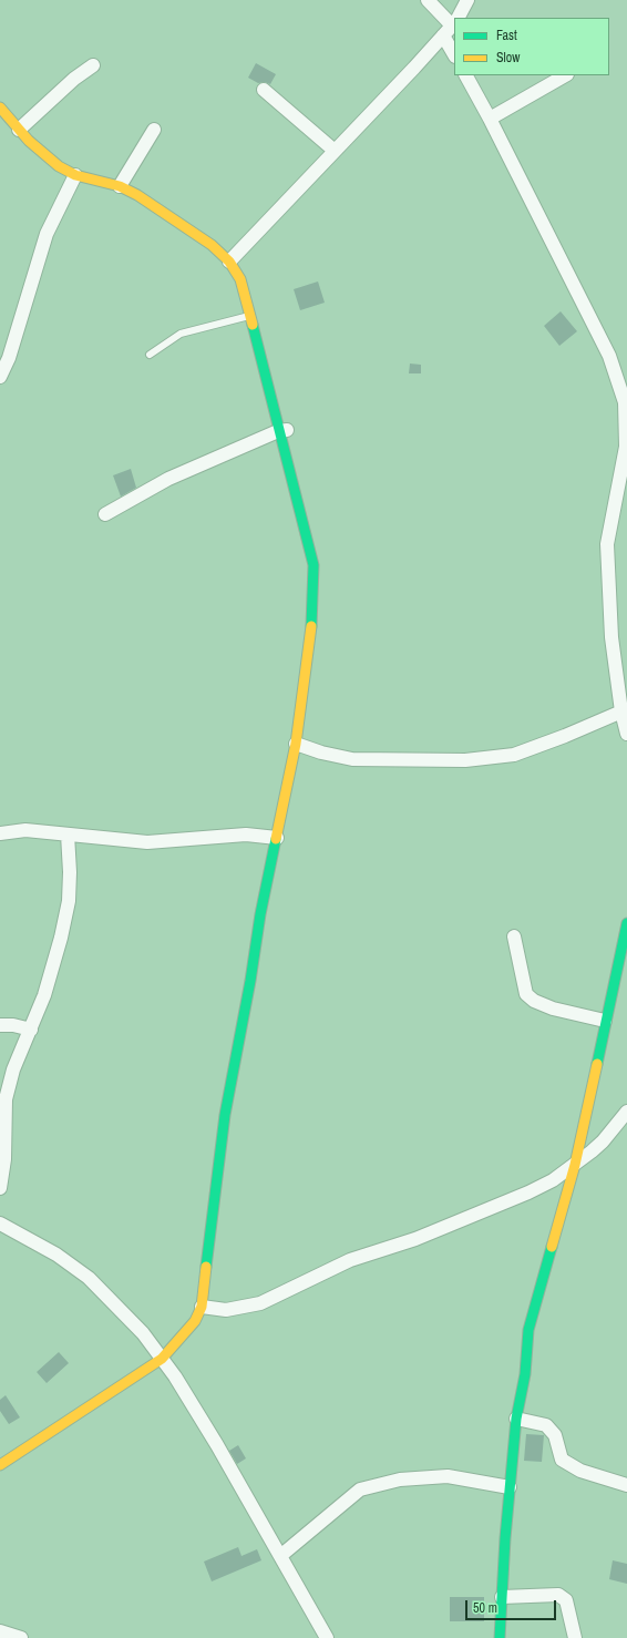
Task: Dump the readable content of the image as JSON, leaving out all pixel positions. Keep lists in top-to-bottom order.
{
  "legend": ["Fast", "Slow"],
  "scale_bar": "50 m"
}
